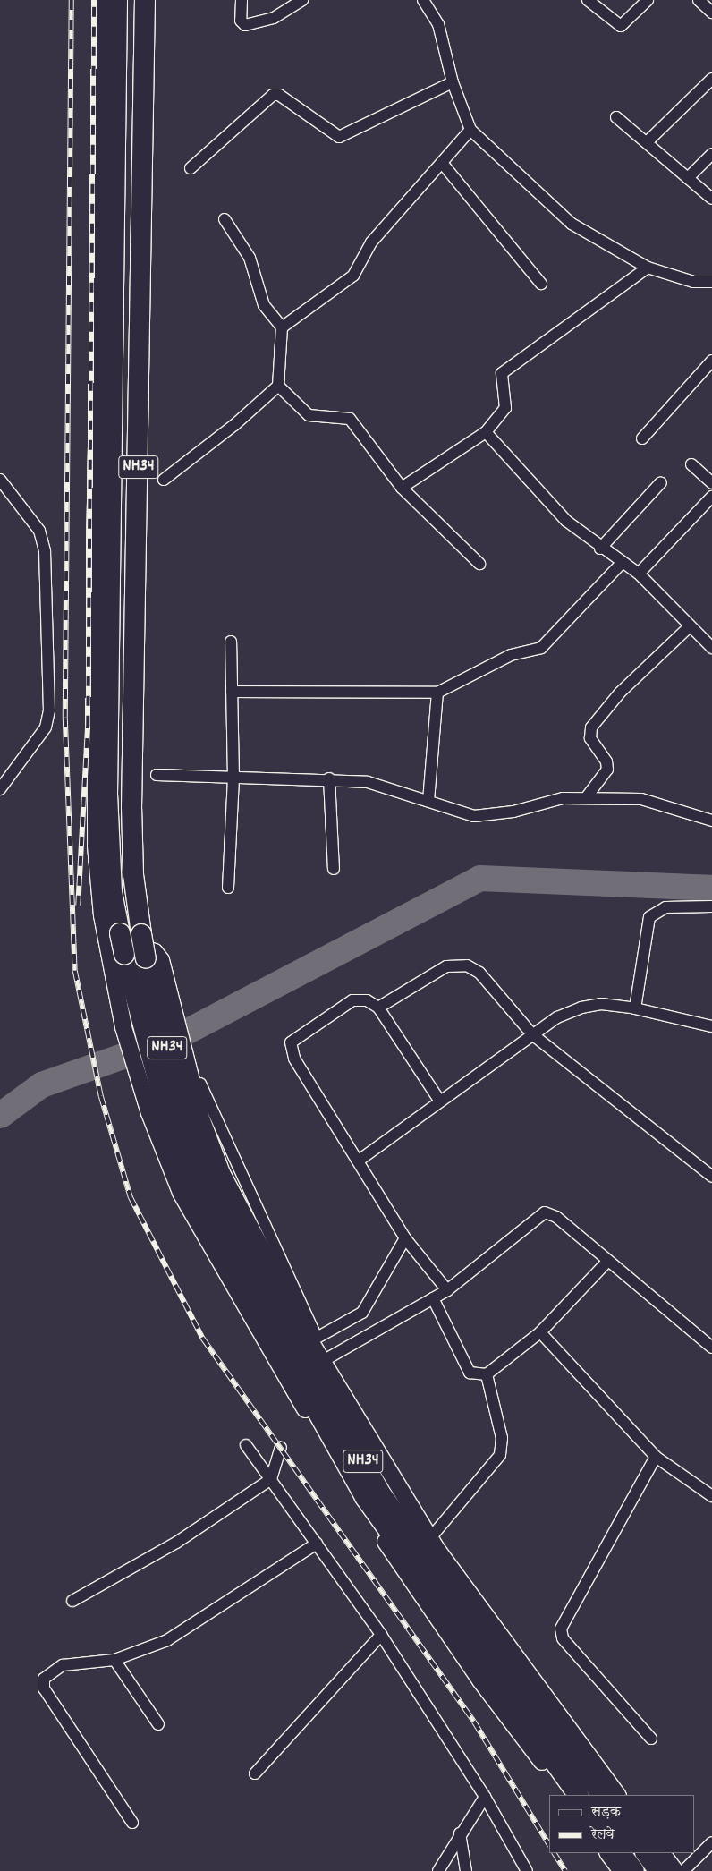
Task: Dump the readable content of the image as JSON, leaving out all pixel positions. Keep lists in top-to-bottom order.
{
  "streets": {
    "highway": ["NH34"]
  },
  "legend": ["सड़क", "रेलवे"]
}
